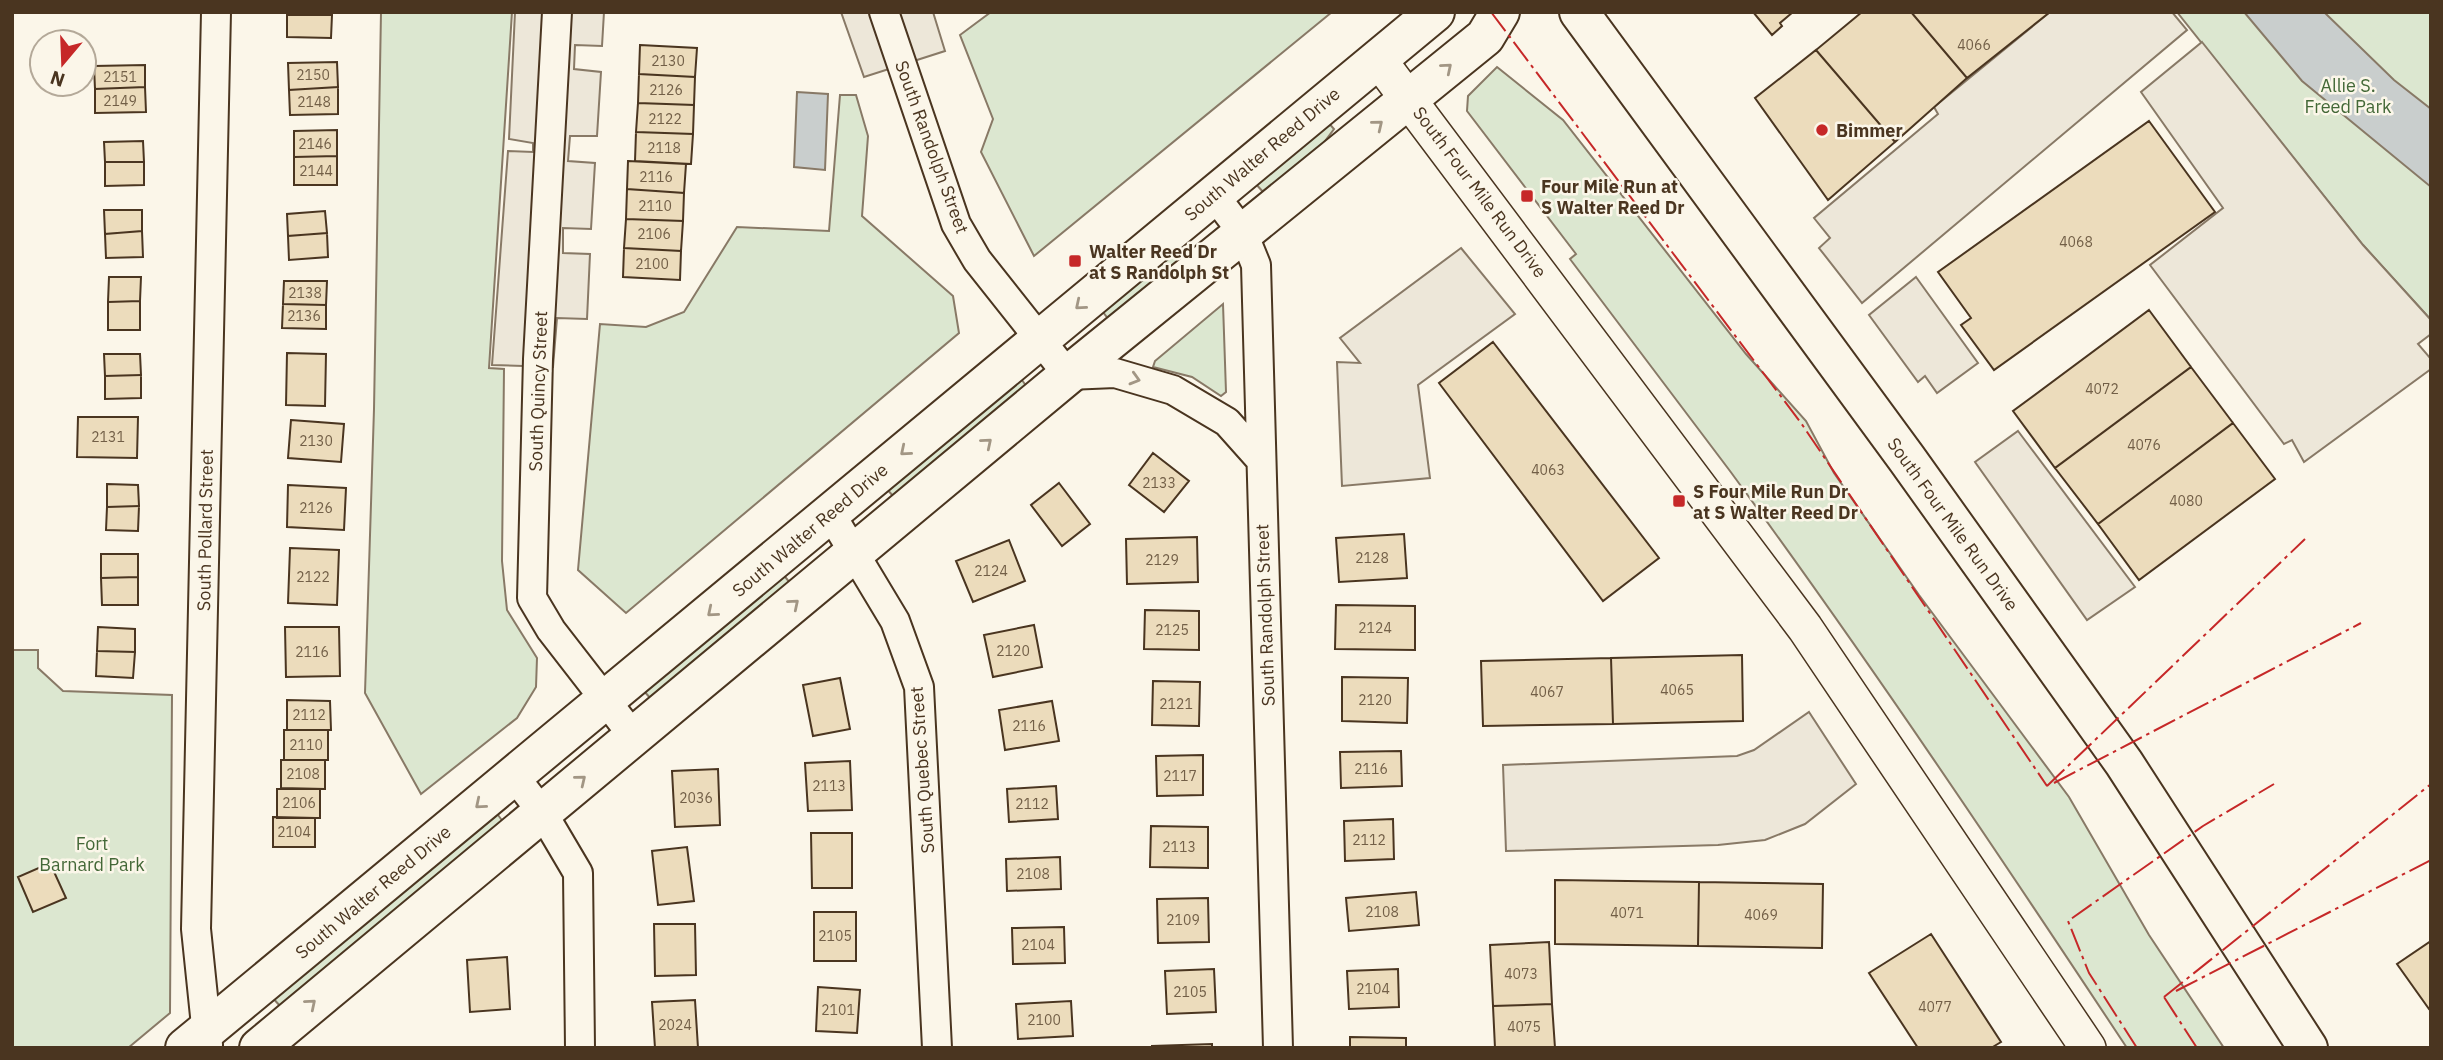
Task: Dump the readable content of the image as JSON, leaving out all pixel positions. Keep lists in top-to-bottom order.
{
  "streets": {
    "main road": ["South Walter Reed Drive", "South Four Mile Run Drive"],
    "street": [
      "South Randolph Street",
      "South Quincy Street",
      "South Pollard Street",
      "South Quebec Street"
    ]
  },
  "crossings": [
    ["South Randolph Street", "South Walter Reed Drive"],
    ["South Walter Reed Drive", "South Four Mile Run Drive"],
    ["South Walter Reed Drive", "South Quincy Street"],
    ["South Walter Reed Drive", "South Pollard Street"],
    ["South Walter Reed Drive", "South Quebec Street"]
  ],
  "parks": ["Allie S. Freed Park", "Fort Barnard Park"],
  "places": {
    "other": ["Bimmer"],
    "transit": ["Four Mile Run at S Walter Reed Dr", "Walter Reed Dr at S Randolph St", "S Four Mile Run Dr at S Walter Reed Dr"]
  },
  "house_numbers": [
    "4066",
    "2130",
    "2150",
    "2151",
    "2126",
    "2149",
    "2148",
    "2122",
    "2146",
    "2118",
    "2144",
    "2116",
    "2110",
    "2106",
    "4068",
    "2100",
    "2138",
    "2136",
    "4072",
    "2131",
    "2130",
    "4076",
    "4063",
    "2133",
    "4080",
    "2126",
    "2128",
    "2129",
    "2124",
    "2122",
    "2124",
    "2125",
    "2120",
    "2116",
    "4065",
    "4067",
    "2120",
    "2121",
    "2112",
    "2116",
    "2110",
    "2116",
    "2108",
    "2117",
    "2113",
    "2036",
    "2106",
    "2112",
    "2104",
    "2112",
    "2113",
    "2108",
    "2108",
    "4071",
    "4069",
    "2109",
    "2105",
    "2104",
    "4073",
    "2104",
    "2105",
    "4077",
    "2101",
    "2100",
    "2024",
    "4075"
  ],
  "north": "bottom"
}
